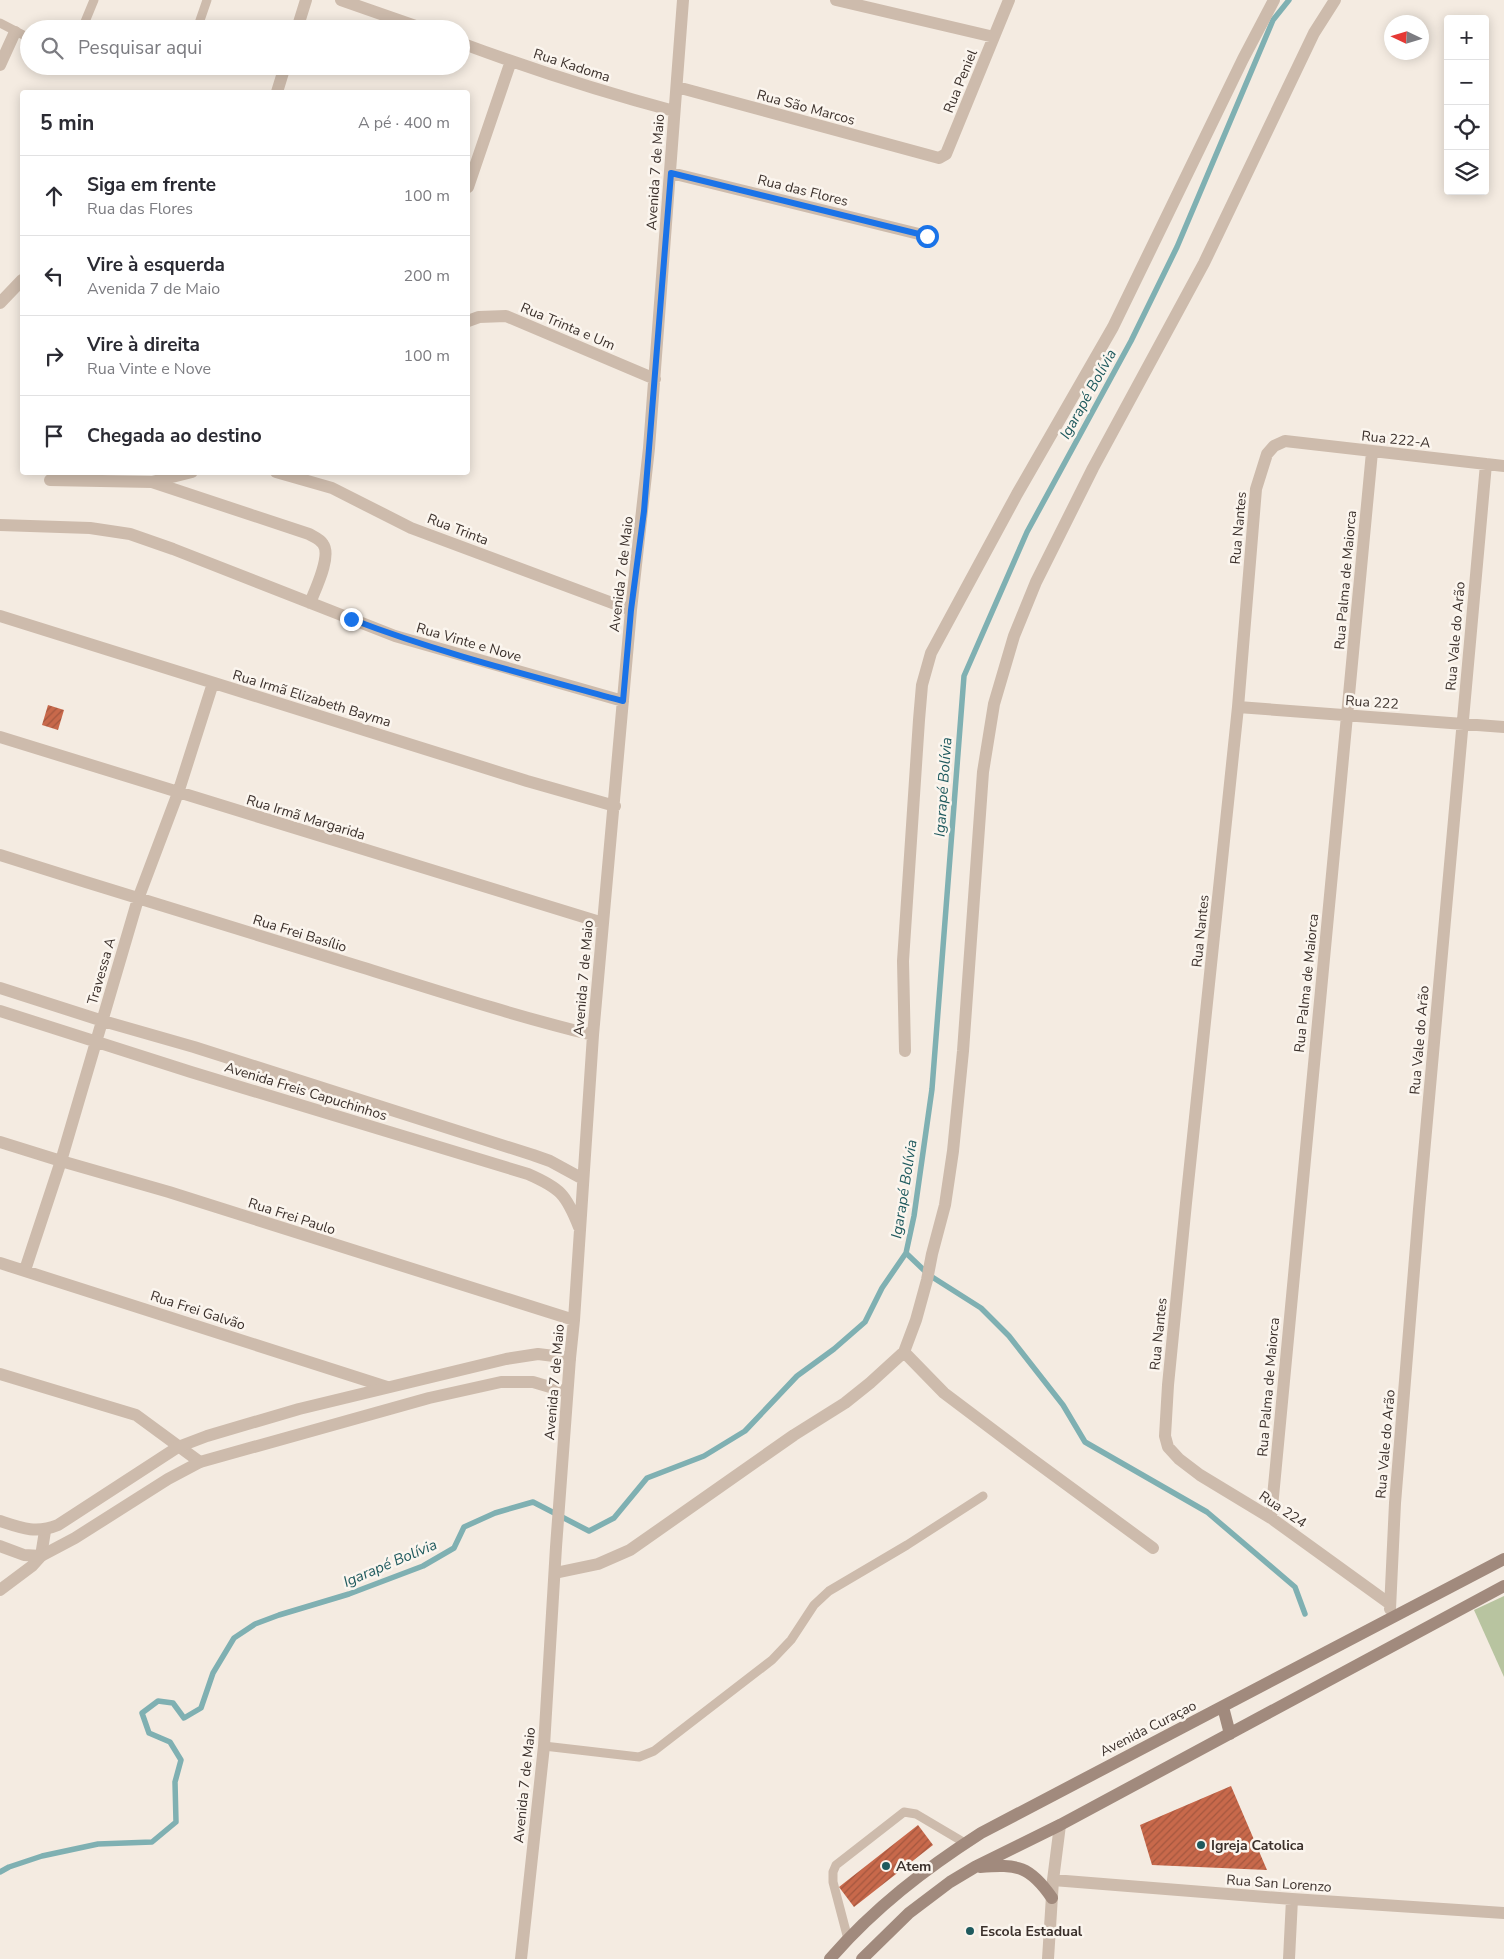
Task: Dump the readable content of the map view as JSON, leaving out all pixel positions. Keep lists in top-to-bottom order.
{
  "streets": {
    "main road": ["Avenida Curaçao"],
    "street": [
      "Rua Kadoma",
      "Rua Peniel",
      "Rua São Marcos",
      "Avenida 7 de Maio",
      "Rua das Flores",
      "Rua Trinta e Um",
      "Rua 222-A",
      "Rua Nantes",
      "Rua Trinta",
      "Rua Palma de Maiorca",
      "Rua Vale do Arão",
      "Rua Vinte e Nove",
      "Rua Irmã Elizabeth Bayma",
      "Rua 222",
      "Rua Irmã Margarida",
      "Rua Frei Basílio",
      "Travessa A",
      "Avenida Freis Capuchinhos",
      "Rua Frei Paulo",
      "Rua Frei Galvão",
      "Rua 224",
      "Rua San Lorenzo"
    ]
  },
  "crossings": [
    ["Rua Kadoma", "Avenida 7 de Maio"],
    ["Rua Peniel", "Rua São Marcos"],
    ["Rua São Marcos", "Avenida 7 de Maio"],
    ["Avenida 7 de Maio", "Rua das Flores"],
    ["Avenida 7 de Maio", "Rua Trinta e Um"],
    ["Avenida 7 de Maio", "Rua Trinta"],
    ["Avenida 7 de Maio", "Rua Vinte e Nove"],
    ["Avenida 7 de Maio", "Rua Irmã Elizabeth Bayma"],
    ["Avenida 7 de Maio", "Rua Irmã Margarida"],
    ["Avenida 7 de Maio", "Rua Frei Basílio"],
    ["Avenida 7 de Maio", "Avenida Freis Capuchinhos"],
    ["Avenida 7 de Maio", "Rua Frei Paulo"],
    ["Rua 222-A", "Rua Nantes"],
    ["Rua 222-A", "Rua Palma de Maiorca"],
    ["Rua 222-A", "Rua Vale do Arão"],
    ["Rua Nantes", "Rua 222"],
    ["Rua Nantes", "Rua 224"],
    ["Rua Palma de Maiorca", "Rua 222"],
    ["Rua Palma de Maiorca", "Rua 224"],
    ["Rua Vale do Arão", "Rua 222"],
    ["Rua Vale do Arão", "Rua 224"],
    ["Rua Vale do Arão", "Avenida Curaçao"],
    ["Rua Irmã Elizabeth Bayma", "Travessa A"],
    ["Rua Irmã Margarida", "Travessa A"],
    ["Rua Frei Basílio", "Travessa A"],
    ["Travessa A", "Avenida Freis Capuchinhos"],
    ["Travessa A", "Rua Frei Paulo"],
    ["Travessa A", "Rua Frei Galvão"]
  ],
  "water": ["Igarapé Bolívia"],
  "places": ["Igreja Catolica", "Atem", "Escola Estadual"],
  "north": "left",
  "page": {
    "map_buttons": ["+", "−"],
    "search": "Pesquisar aqui",
    "heading": ["5 min", "A pé · 400 m"],
    "list": [
      ["Siga em frente", "Rua das Flores", "100 m"],
      ["Vire à esquerda", "Avenida 7 de Maio", "200 m"],
      ["Vire à direita", "Rua Vinte e Nove", "100 m"],
      "Chegada ao destino"
    ]
  }
}
